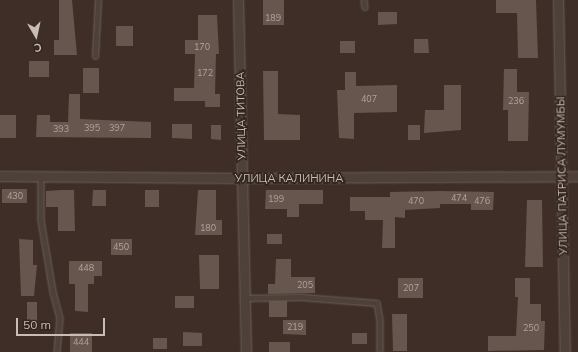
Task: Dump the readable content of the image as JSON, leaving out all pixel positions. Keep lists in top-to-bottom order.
{
  "streets": {
    "street": ["УЛИЦА ТИТОВА", "УЛИЦА ПАТРИСА ЛУМУМБЫ", "УЛИЦА КАЛИНИНА"]
  },
  "crossings": [
    ["УЛИЦА ТИТОВА", "УЛИЦА КАЛИНИНА"],
    ["УЛИЦА ПАТРИСА ЛУМУМБЫ", "УЛИЦА КАЛИНИНА"]
  ],
  "house_numbers": [
    "189",
    "170",
    "172",
    "407",
    "236",
    "395",
    "397",
    "393",
    "430",
    "474",
    "199",
    "470",
    "476",
    "180",
    "450",
    "448",
    "205",
    "207",
    "219",
    "250",
    "444"
  ],
  "scale_bar": "50 m",
  "north": "bottom"
}
